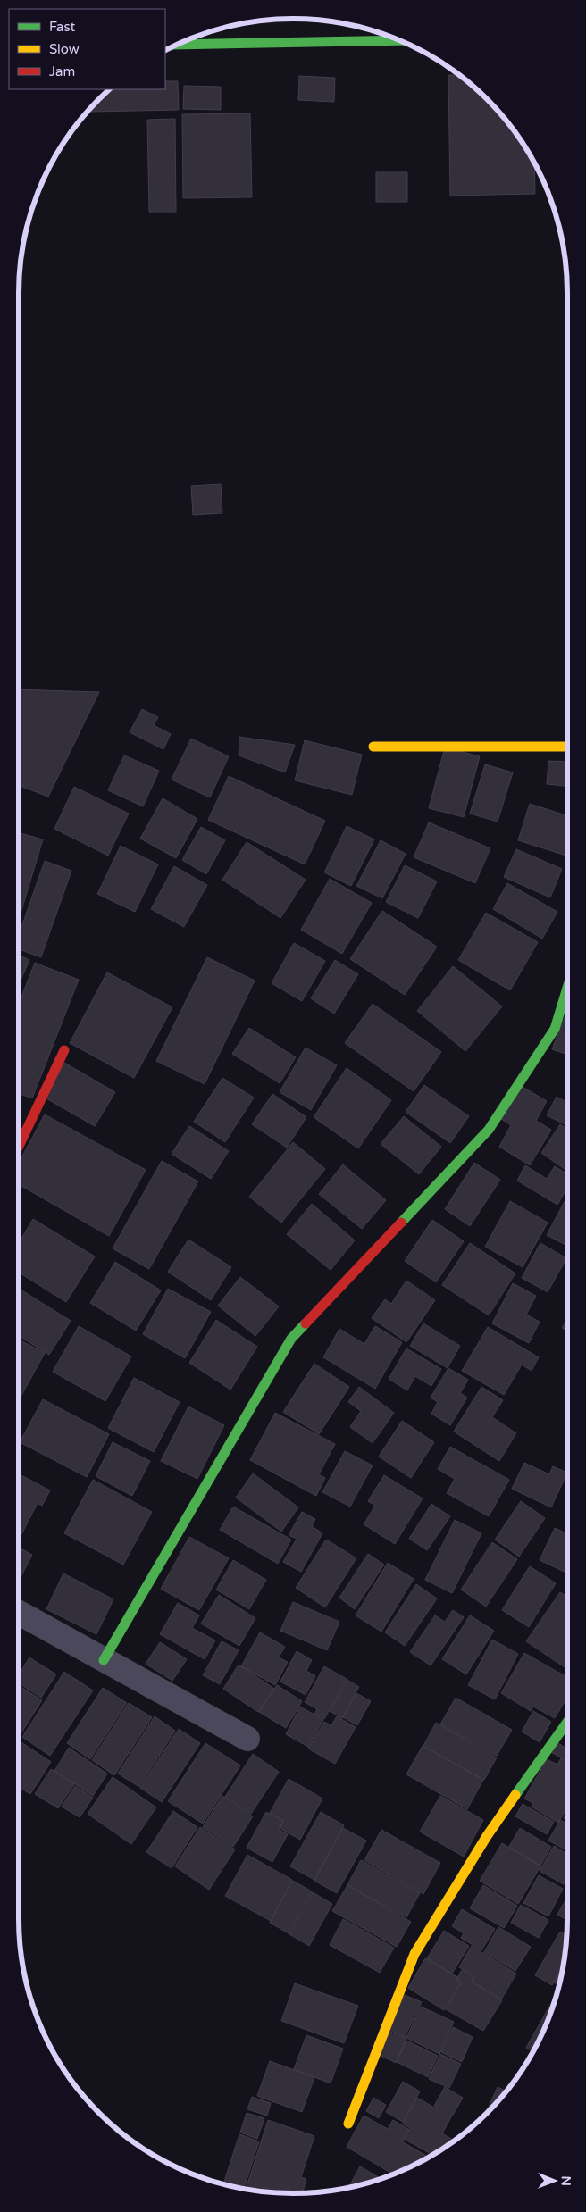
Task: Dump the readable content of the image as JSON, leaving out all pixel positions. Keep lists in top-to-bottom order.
{
  "legend": ["Fast", "Slow", "Jam"],
  "north": "right"
}
